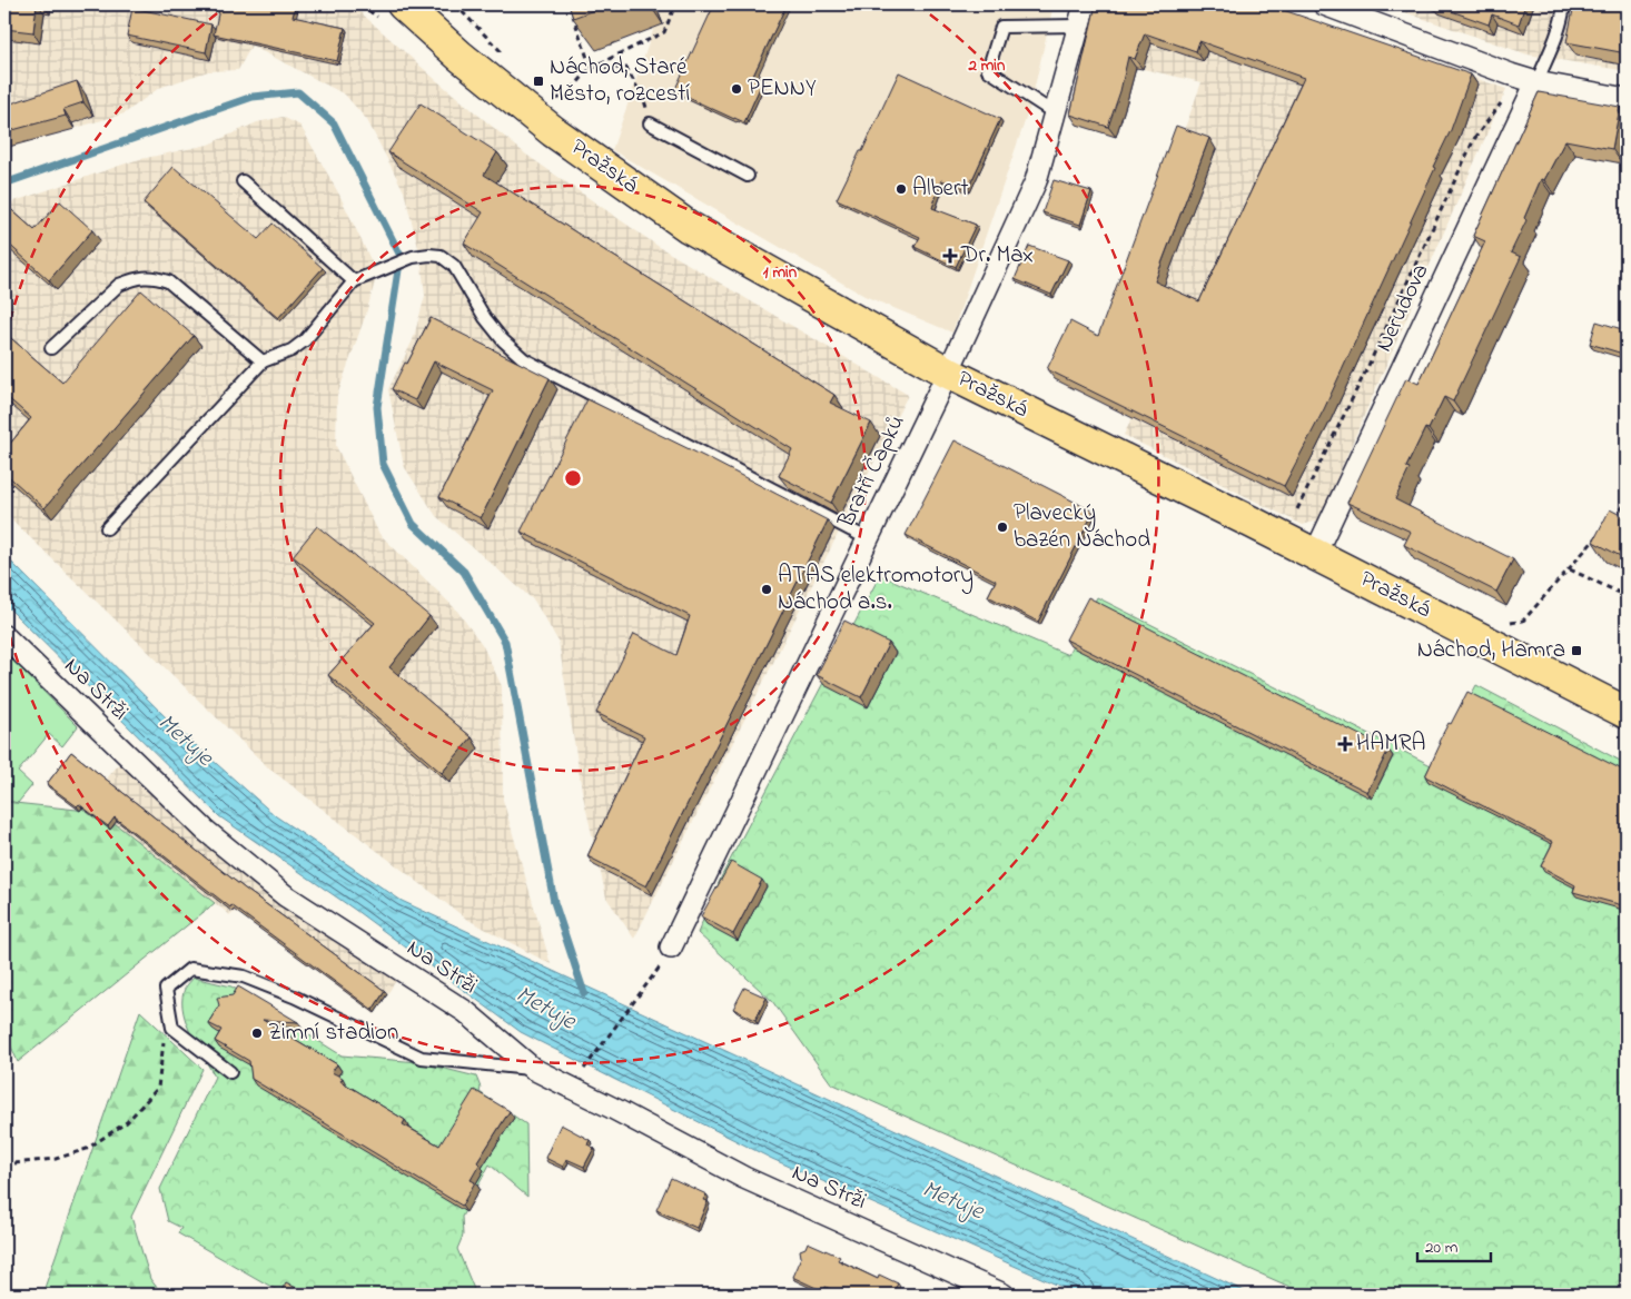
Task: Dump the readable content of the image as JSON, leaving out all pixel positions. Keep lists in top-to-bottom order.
{
  "streets": {
    "main road": ["Pražská"],
    "street": ["Nerudova", "Bratří Čapků", "Na Strži"]
  },
  "crossings": [
    ["Pražská", "Nerudova"],
    ["Pražská", "Bratří Čapků"]
  ],
  "water": ["Metuje"],
  "places": {
    "transit": ["Náchod, Staré Město, rozcestí", "Náchod, Hamra"],
    "other": [
      "PENNY",
      "Albert",
      "Plavecký bazén Náchod",
      "ATAS elektromotory Náchod a.s.",
      "Zimní stadion"
    ],
    "health": ["Dr. Max", "HAMRA"]
  },
  "scale_bar": "20 m",
  "rings": ["2 min", "1 min"]
}
